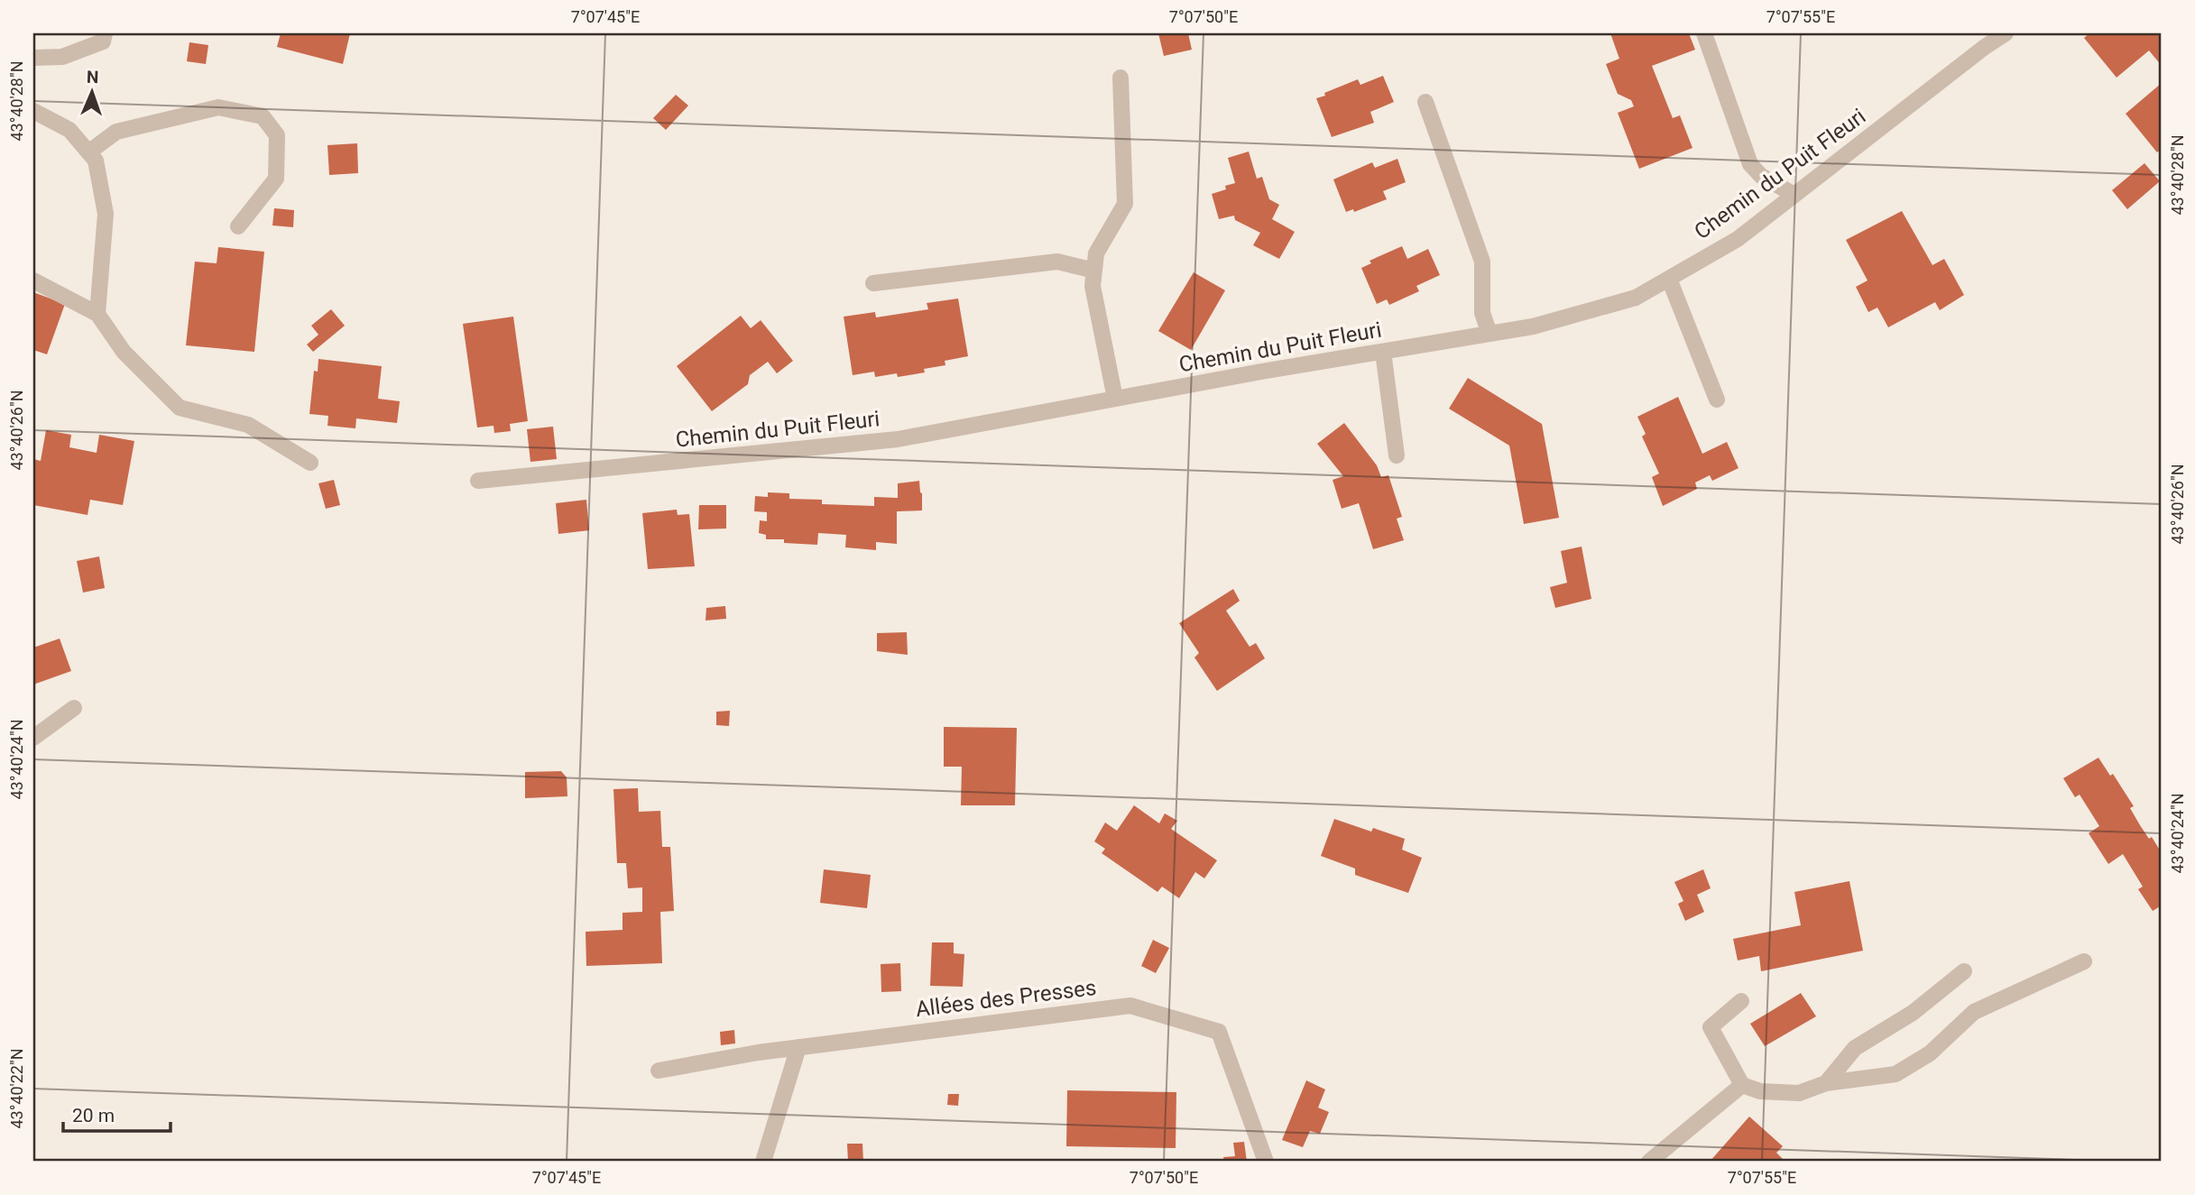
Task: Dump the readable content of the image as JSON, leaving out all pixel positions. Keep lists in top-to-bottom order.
{
  "streets": {
    "street": ["Chemin du Puit Fleuri", "Allées des Presses"]
  },
  "scale_bar": "20 m",
  "north": "top",
  "coordinates": [
    "7°07'45\"E",
    "7°07'50\"E",
    "7°07'55\"E",
    "43°40'28\"N",
    "43°40'26\"N",
    "43°40'24\"N",
    "43°40'22\"N"
  ]
}
